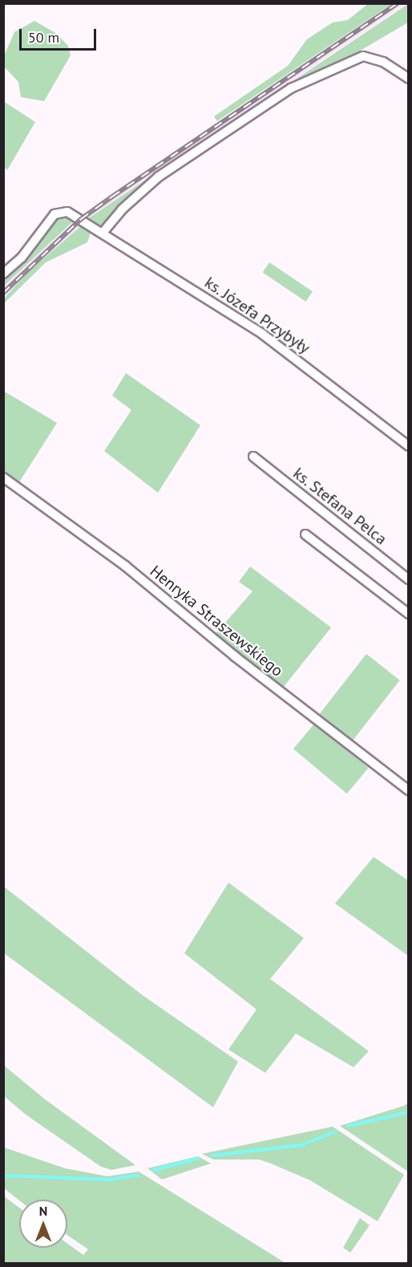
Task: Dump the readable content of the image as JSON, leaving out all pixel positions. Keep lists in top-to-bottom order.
{
  "streets": {
    "street": ["ks. Józefa Przybyły", "ks. Stefana Pelca", "Henryka Straszewskiego"]
  },
  "scale_bar": "50 m",
  "north": "top"
}
